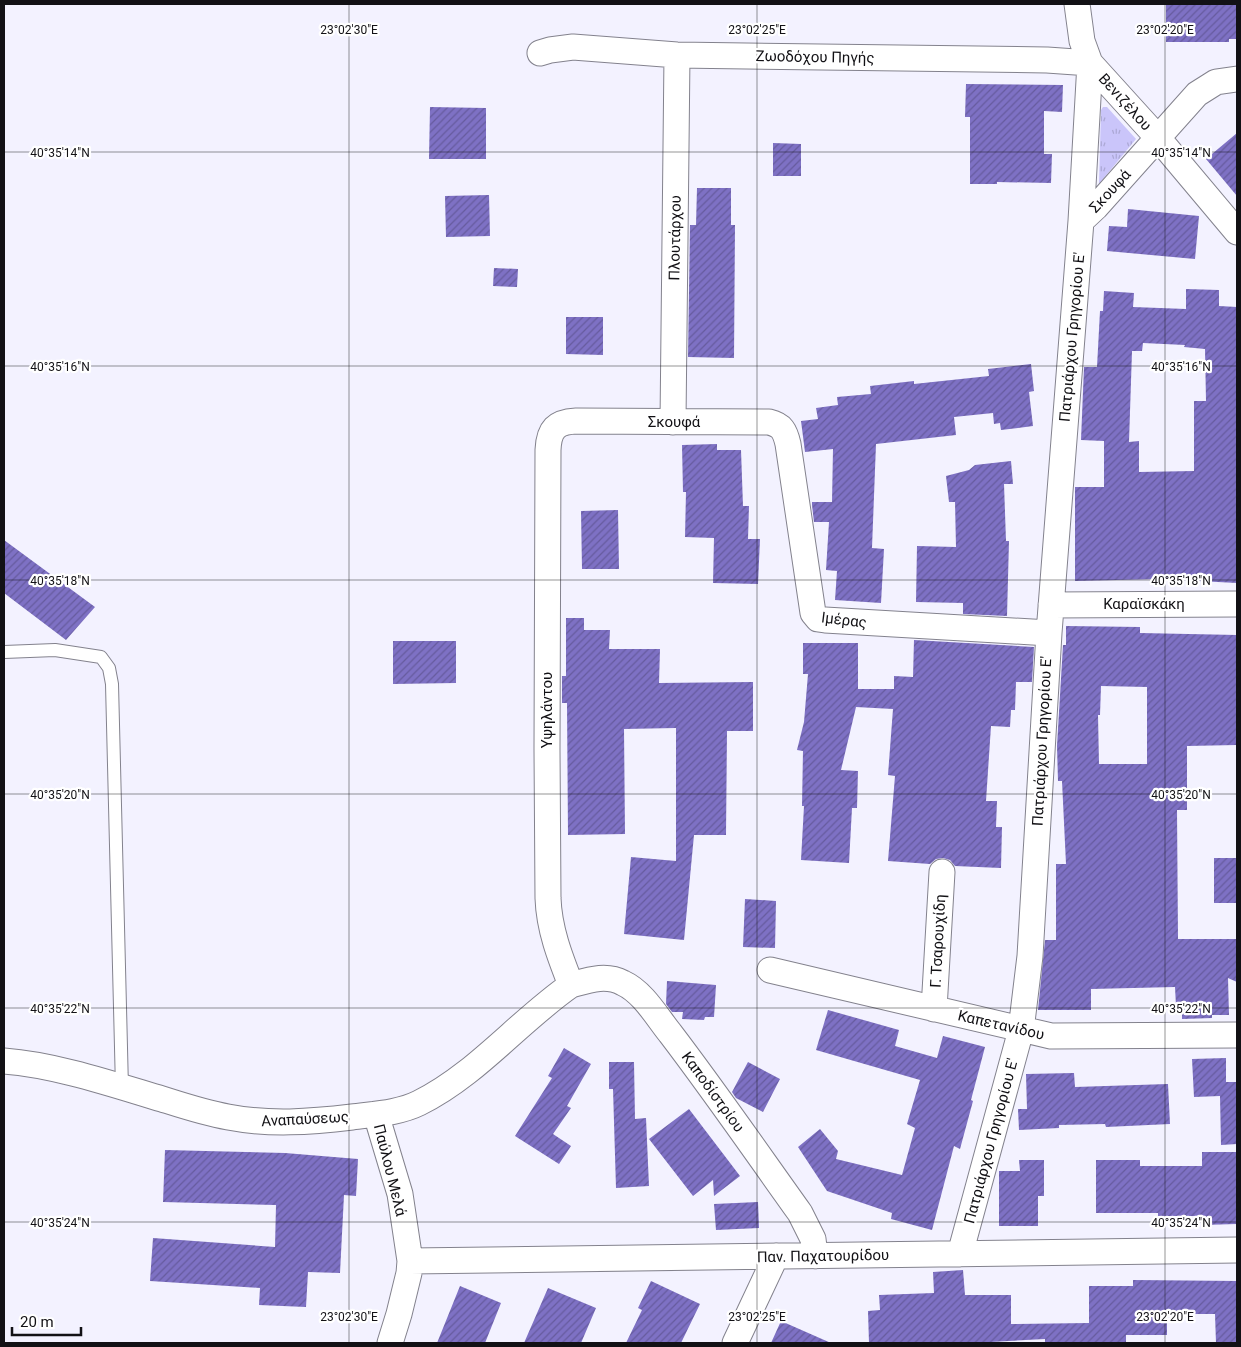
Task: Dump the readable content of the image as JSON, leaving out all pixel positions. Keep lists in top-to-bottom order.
{
  "streets": {
    "street": [
      "Ζωοδόχου Πηγής",
      "Βενιζέλου",
      "Σκουφά",
      "Πλουτάρχου",
      "Πατριάρχου Γρηγορίου Ε'",
      "Καραϊσκάκη",
      "Ιμέρας",
      "Υψηλάντου",
      "Γ. Τσαρουχίδη",
      "Καπετανίδου",
      "Καποδίστρίου",
      "Αναπαύσεως",
      "Παύλου Μελά",
      "Παν. Παχατουρίδου"
    ]
  },
  "crossings": [
    ["Ζωοδόχου Πηγής", "Βενιζέλου"],
    ["Ζωοδόχου Πηγής", "Πλουτάρχου"],
    ["Ζωοδόχου Πηγής", "Πατριάρχου Γρηγορίου Ε'"],
    ["Βενιζέλου", "Σκουφά"],
    ["Βενιζέλου", "Πατριάρχου Γρηγορίου Ε'"],
    ["Σκουφά", "Πλουτάρχου"],
    ["Σκουφά", "Πατριάρχου Γρηγορίου Ε'"],
    ["Σκουφά", "Ιμέρας"],
    ["Σκουφά", "Υψηλάντου"],
    ["Πατριάρχου Γρηγορίου Ε'", "Καραϊσκάκη"],
    ["Πατριάρχου Γρηγορίου Ε'", "Ιμέρας"],
    ["Πατριάρχου Γρηγορίου Ε'", "Καπετανίδου"],
    ["Πατριάρχου Γρηγορίου Ε'", "Παν. Παχατουρίδου"],
    ["Υψηλάντου", "Καποδίστρίου"],
    ["Υψηλάντου", "Αναπαύσεως"],
    ["Γ. Τσαρουχίδη", "Καπετανίδου"],
    ["Καποδίστρίου", "Αναπαύσεως"],
    ["Καποδίστρίου", "Παν. Παχατουρίδου"],
    ["Αναπαύσεως", "Παύλου Μελά"],
    ["Παύλου Μελά", "Παν. Παχατουρίδου"]
  ],
  "scale_bar": "20 m",
  "coordinates": [
    "23°02'30\"E",
    "23°02'25\"E",
    "23°02'20\"E",
    "40°35'14\"N",
    "40°35'16\"N",
    "40°35'18\"N",
    "40°35'20\"N",
    "40°35'22\"N",
    "40°35'24\"N"
  ]
}
